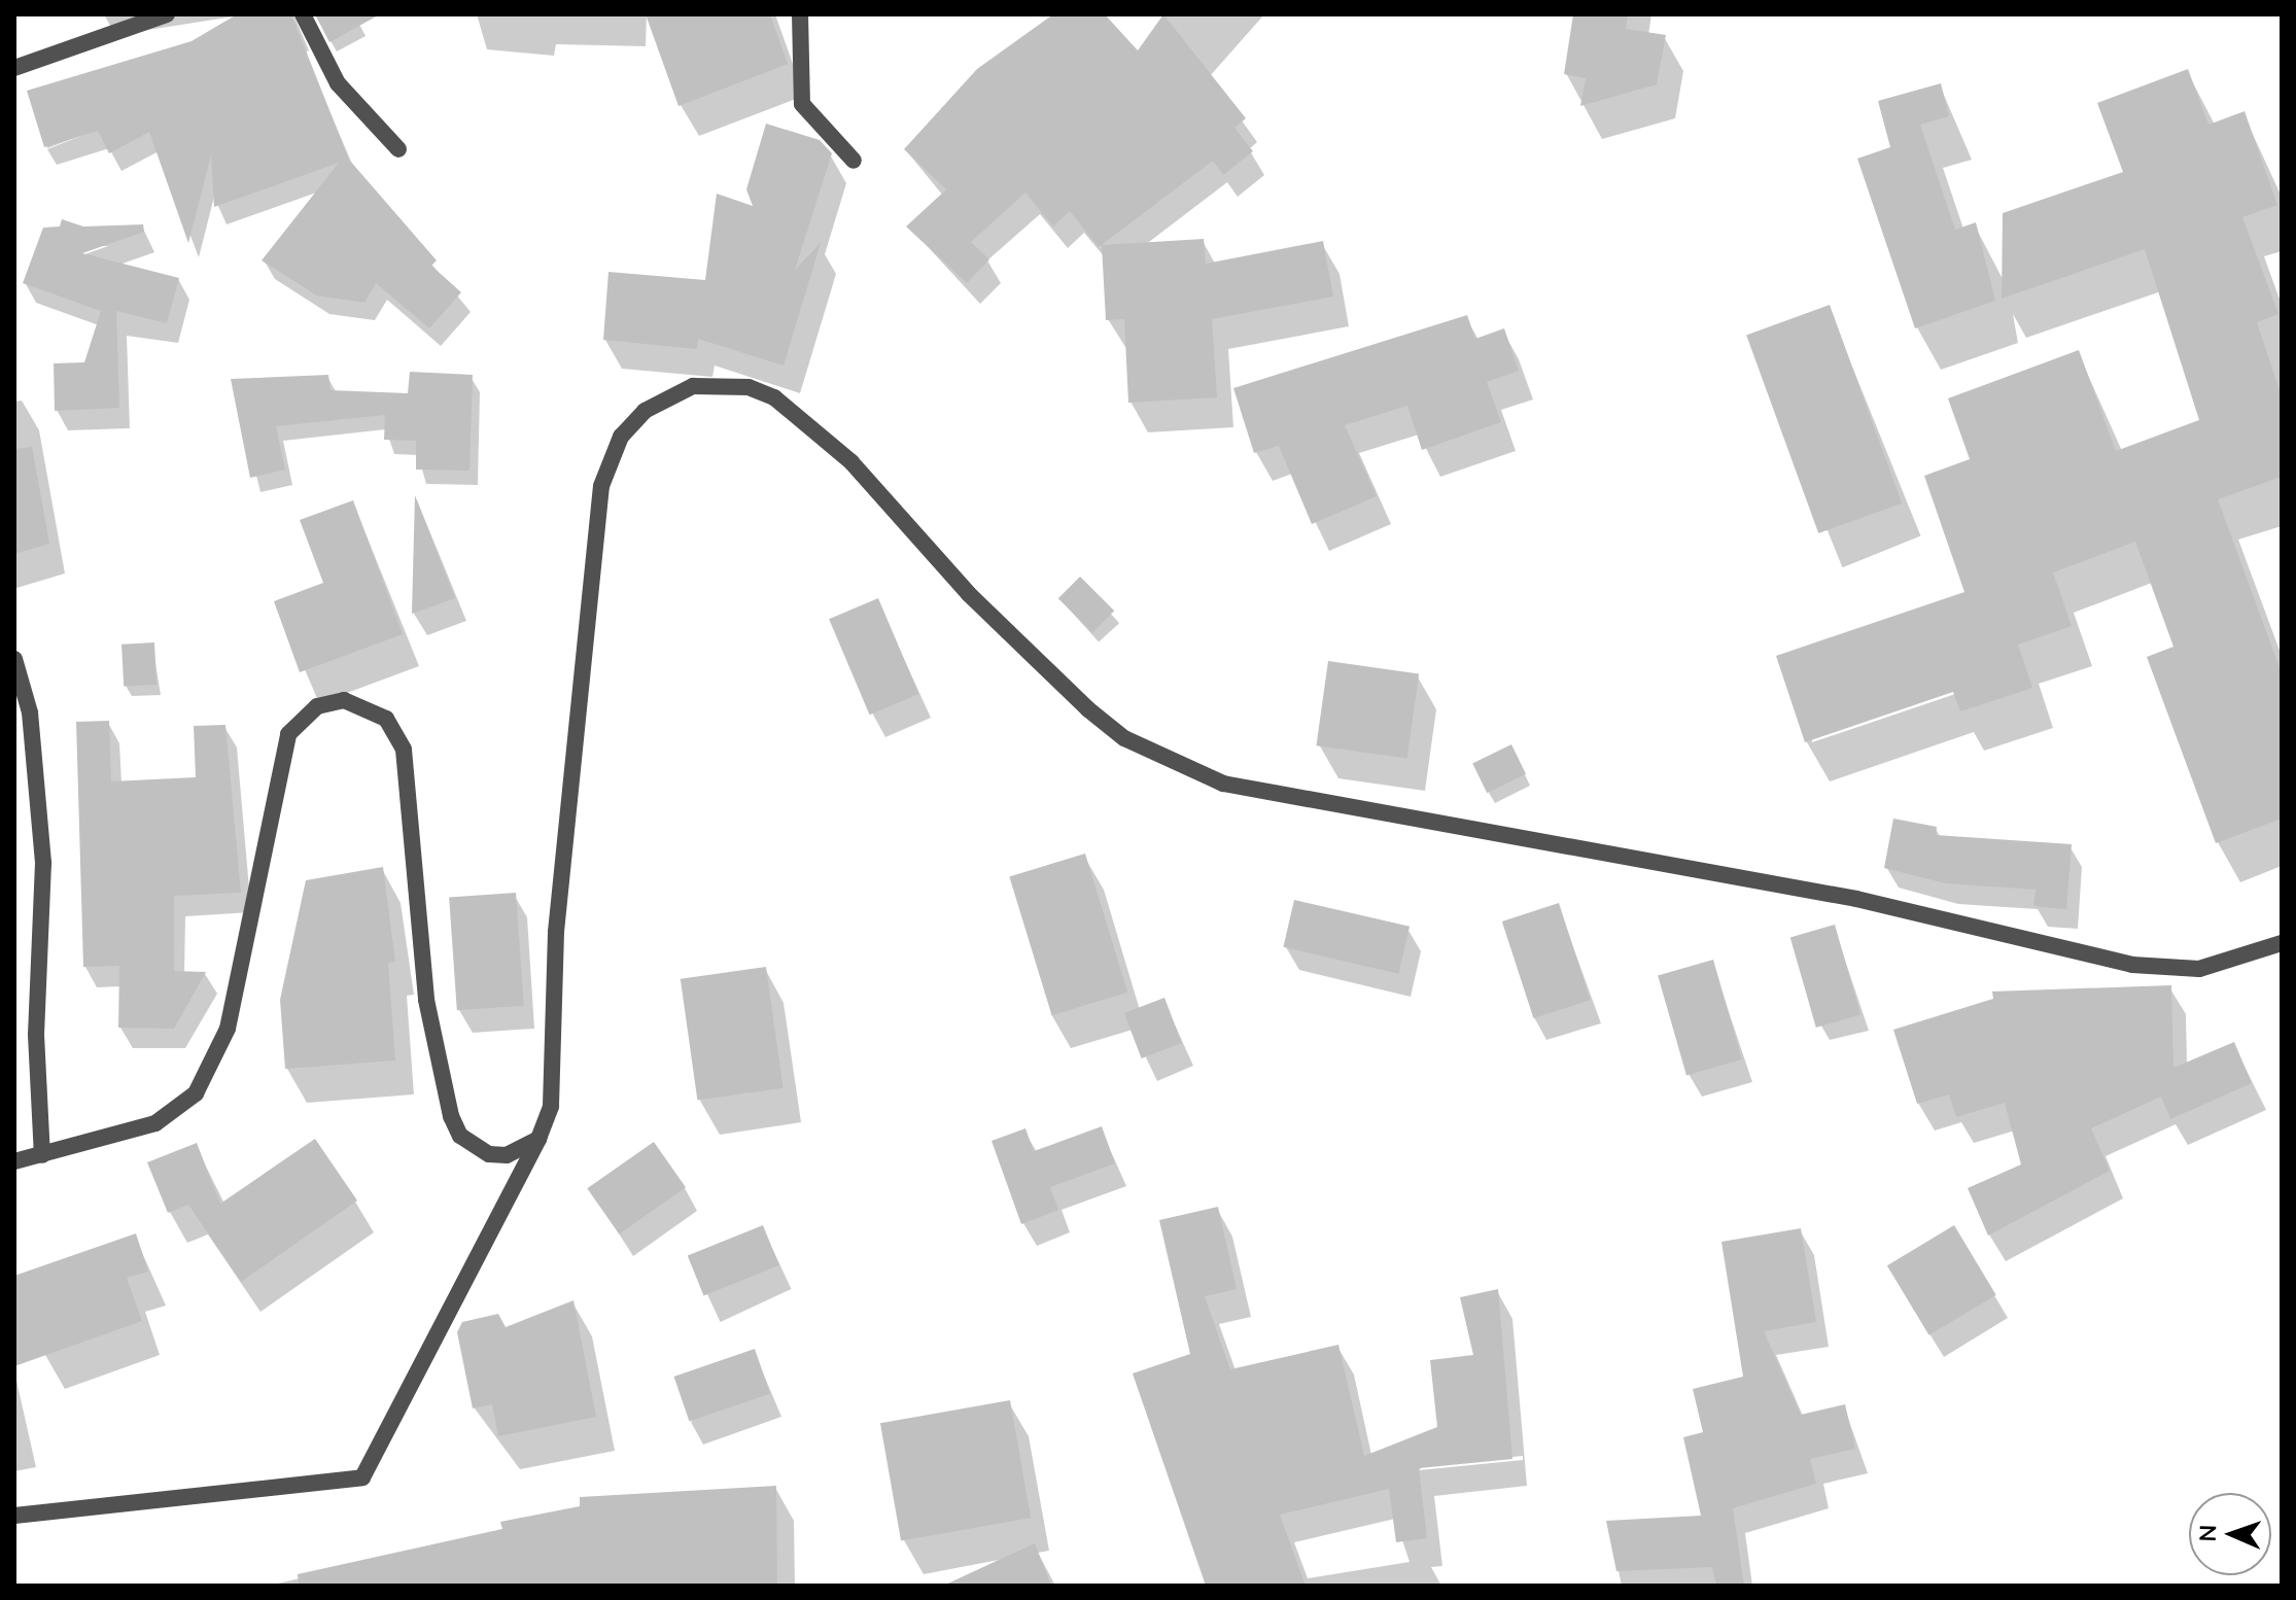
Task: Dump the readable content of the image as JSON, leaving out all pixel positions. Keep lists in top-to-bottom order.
{
  "north": "left"
}
